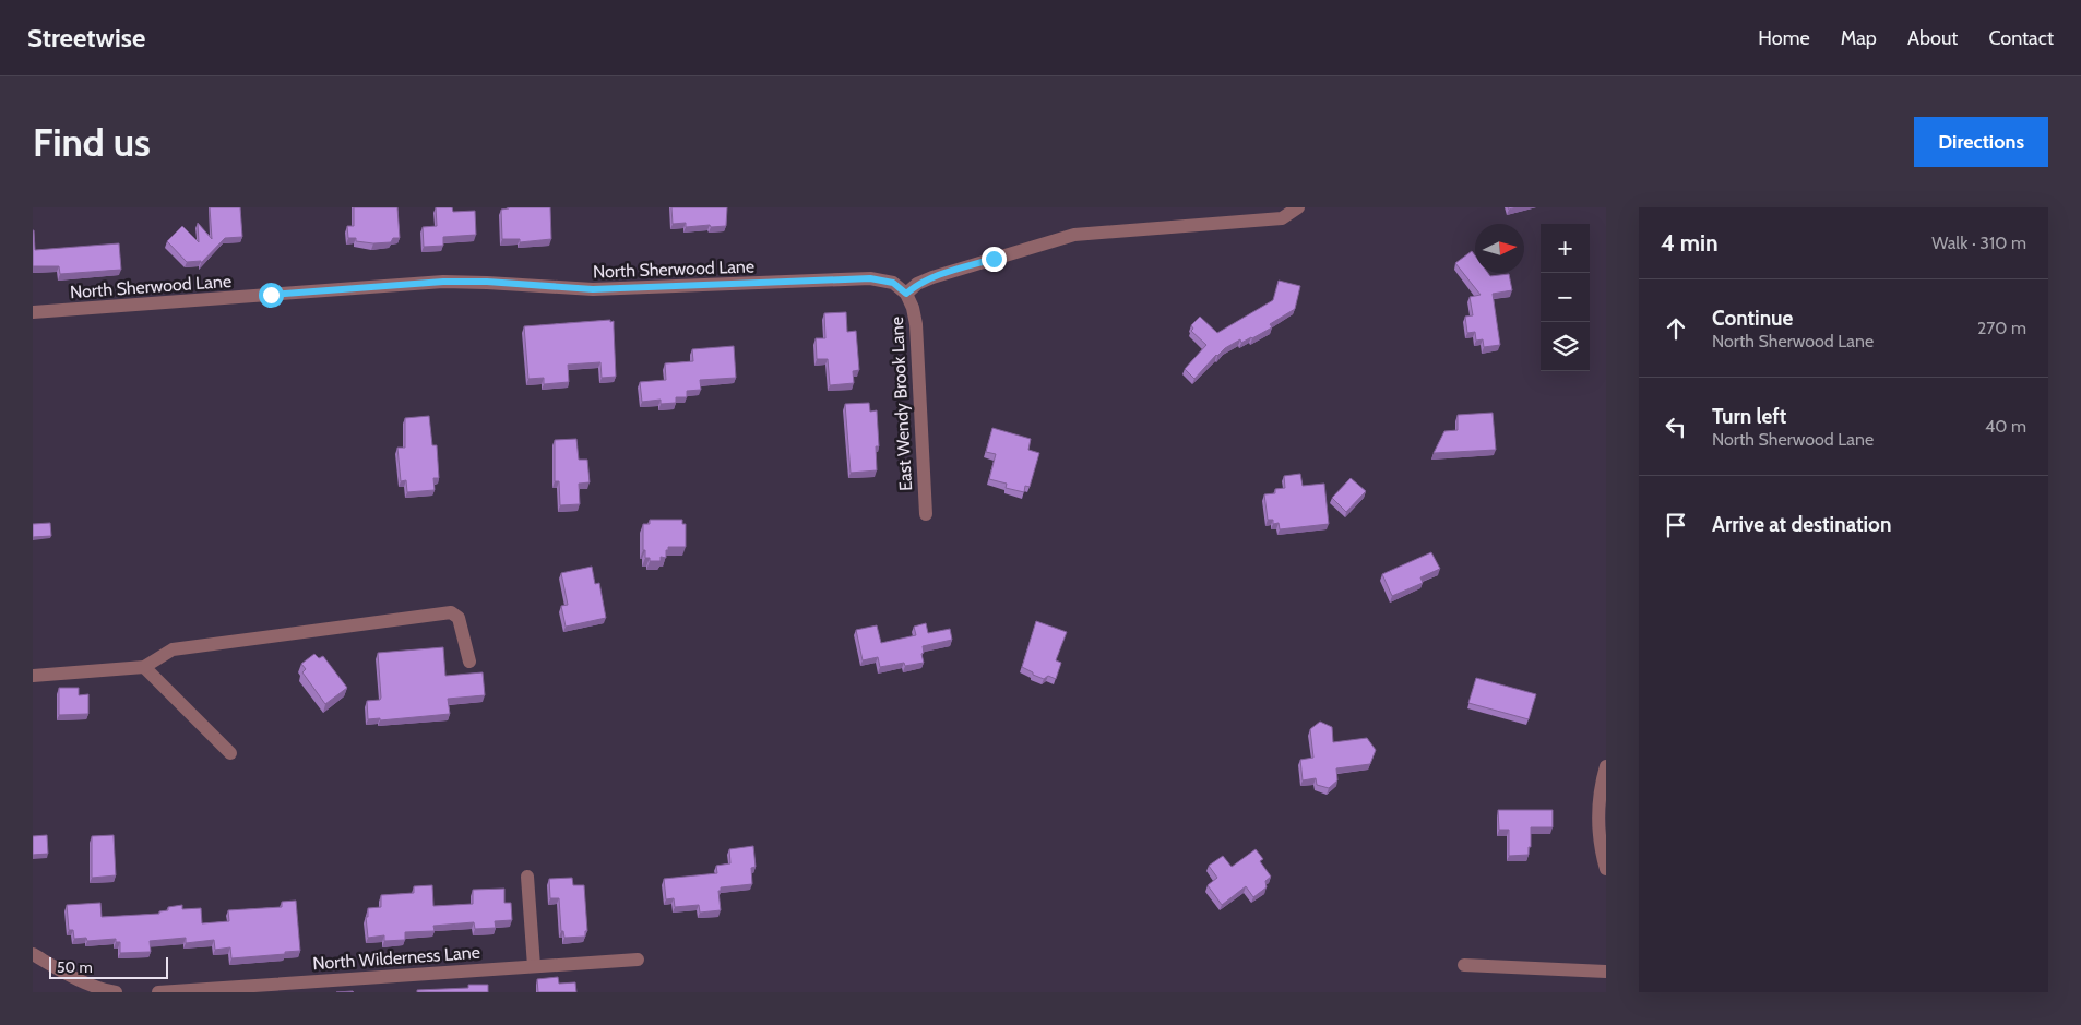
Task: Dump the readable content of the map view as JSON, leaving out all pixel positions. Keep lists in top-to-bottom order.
{
  "streets": {
    "street": ["North Sherwood Lane", "East Wendy Brook Lane", "North Wilderness Lane"]
  },
  "crossings": [
    ["North Sherwood Lane", "East Wendy Brook Lane"]
  ],
  "scale_bar": "50 m",
  "north": "right",
  "page": {
    "header": "Streetwise",
    "nav": [
      "Home",
      "Map",
      "About",
      "Contact"
    ],
    "buttons": "Directions",
    "title": "Find us",
    "heading": ["4 min", "Walk · 310 m"],
    "map_buttons": ["+", "−"],
    "list": [
      ["Continue", "North Sherwood Lane", "270 m"],
      ["Turn left", "North Sherwood Lane", "40 m"],
      "Arrive at destination"
    ],
    "scale": "50 m"
  }
}
